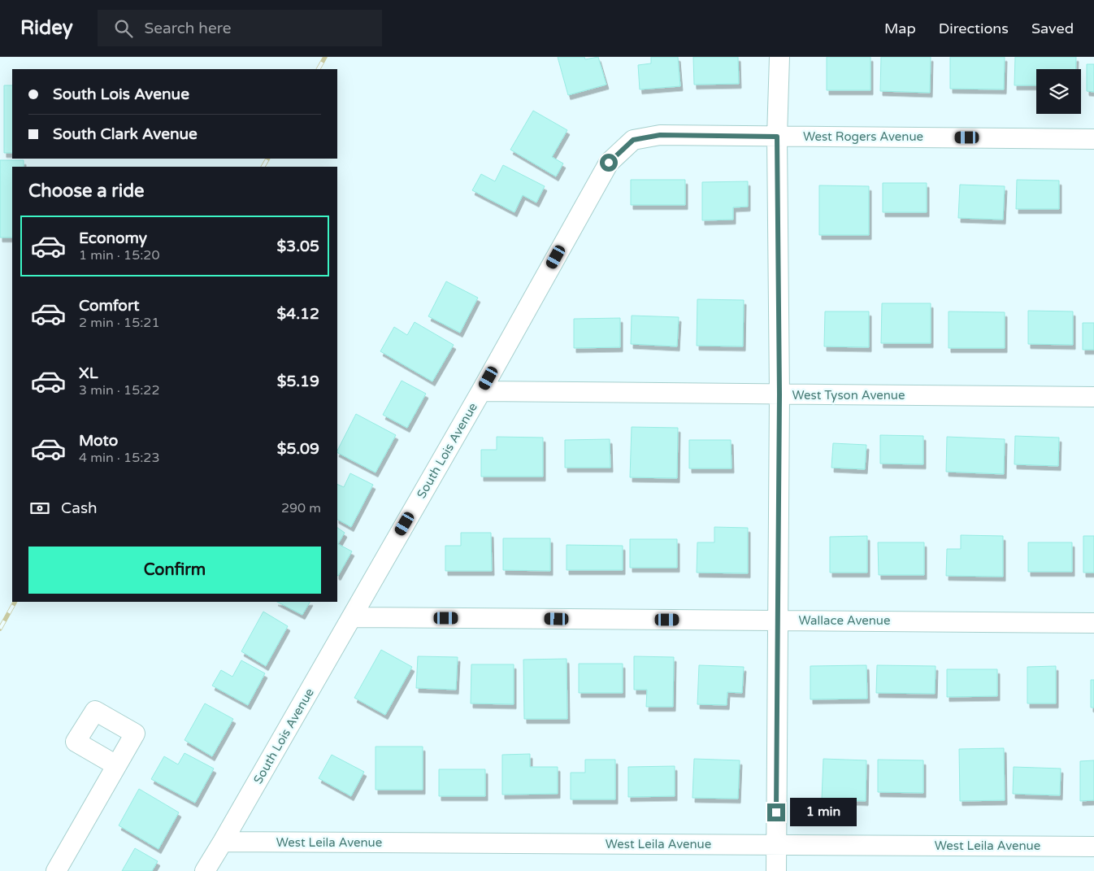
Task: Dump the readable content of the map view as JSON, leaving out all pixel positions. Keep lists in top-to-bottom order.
{
  "streets": {
    "street": [
      "West Rogers Avenue",
      "West Tyson Avenue",
      "South Lois Avenue",
      "Wallace Avenue",
      "West Leila Avenue"
    ]
  },
  "crossings": [
    ["West Rogers Avenue", "South Lois Avenue"],
    ["West Tyson Avenue", "South Lois Avenue"],
    ["South Lois Avenue", "Wallace Avenue"],
    ["South Lois Avenue", "West Leila Avenue"]
  ],
  "page": {
    "header": "Ridey",
    "search": "Search here",
    "nav": ["Map", "Directions", "Saved"],
    "banner": ["South Lois Avenue", "South Clark Avenue"],
    "heading": "Choose a ride",
    "list": [
      {
        "name": "Economy",
        "note": "1 min · 15:20",
        "value": "$3.05"
      },
      {
        "name": "Comfort",
        "note": "2 min · 15:21",
        "value": "$4.12"
      },
      {
        "name": "XL",
        "note": "3 min · 15:22",
        "value": "$5.19"
      },
      {
        "name": "Moto",
        "note": "4 min · 15:23",
        "value": "$5.09"
      }
    ],
    "pay": ["Cash", "290 m"],
    "buttons": "Confirm",
    "bubble": "1 min"
  }
}
